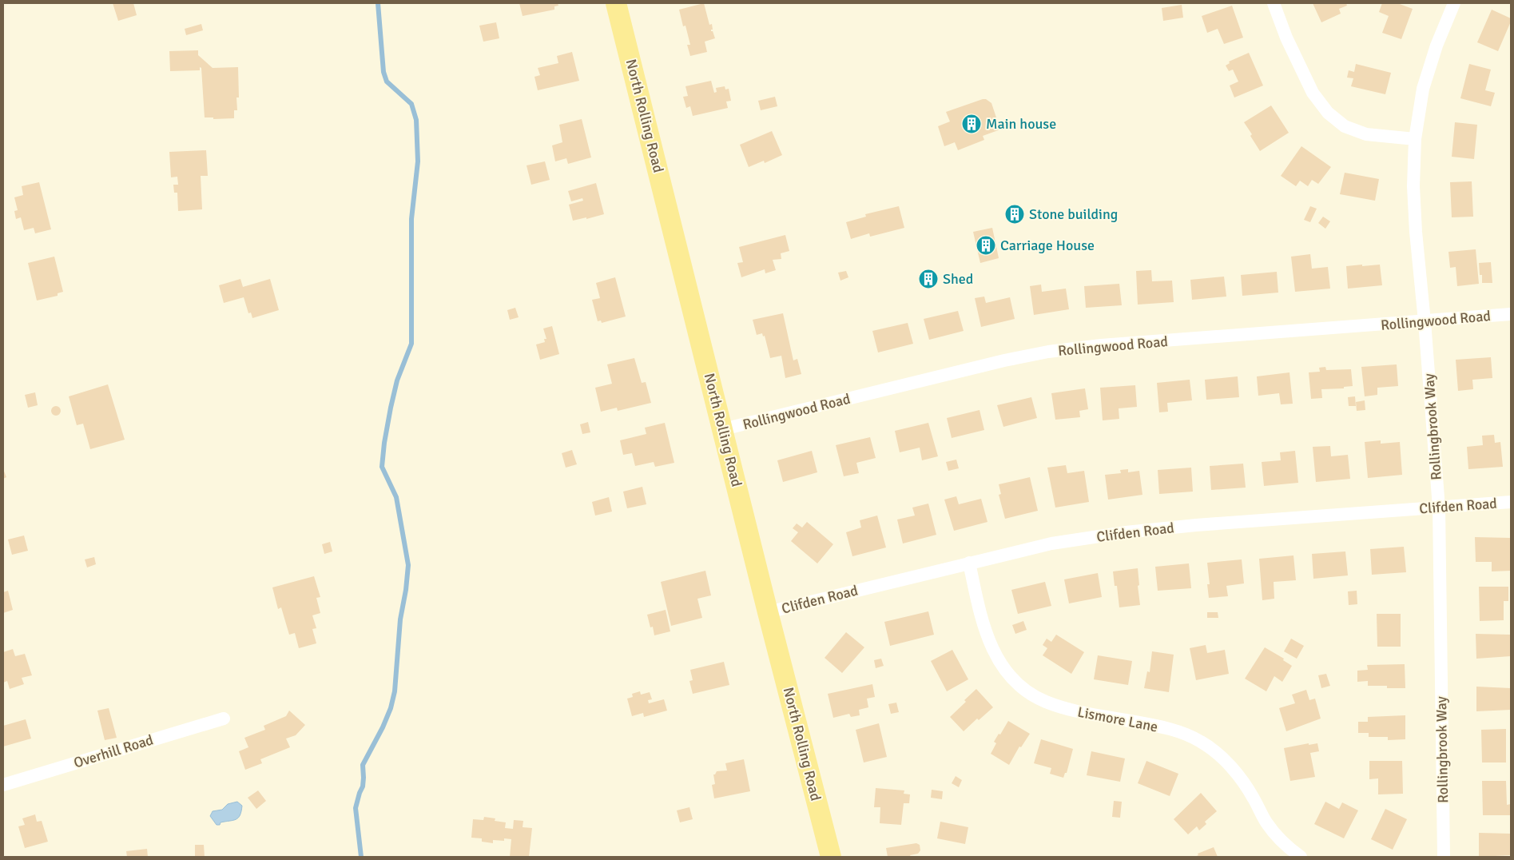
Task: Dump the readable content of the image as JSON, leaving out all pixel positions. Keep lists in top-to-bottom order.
{
  "streets": {
    "main road": ["North Rolling Road"],
    "street": [
      "Rollingwood Road",
      "Rollingbrook Way",
      "Clifden Road",
      "Lismore Lane",
      "Overhill Road"
    ]
  },
  "crossings": [
    ["North Rolling Road", "Rollingwood Road"],
    ["North Rolling Road", "Clifden Road"],
    ["Rollingwood Road", "Rollingbrook Way"],
    ["Rollingbrook Way", "Clifden Road"],
    ["Clifden Road", "Lismore Lane"]
  ],
  "places": {
    "building": [
      "Main house",
      "Stone building",
      "Carriage House",
      "Shed"
    ]
  }
}
